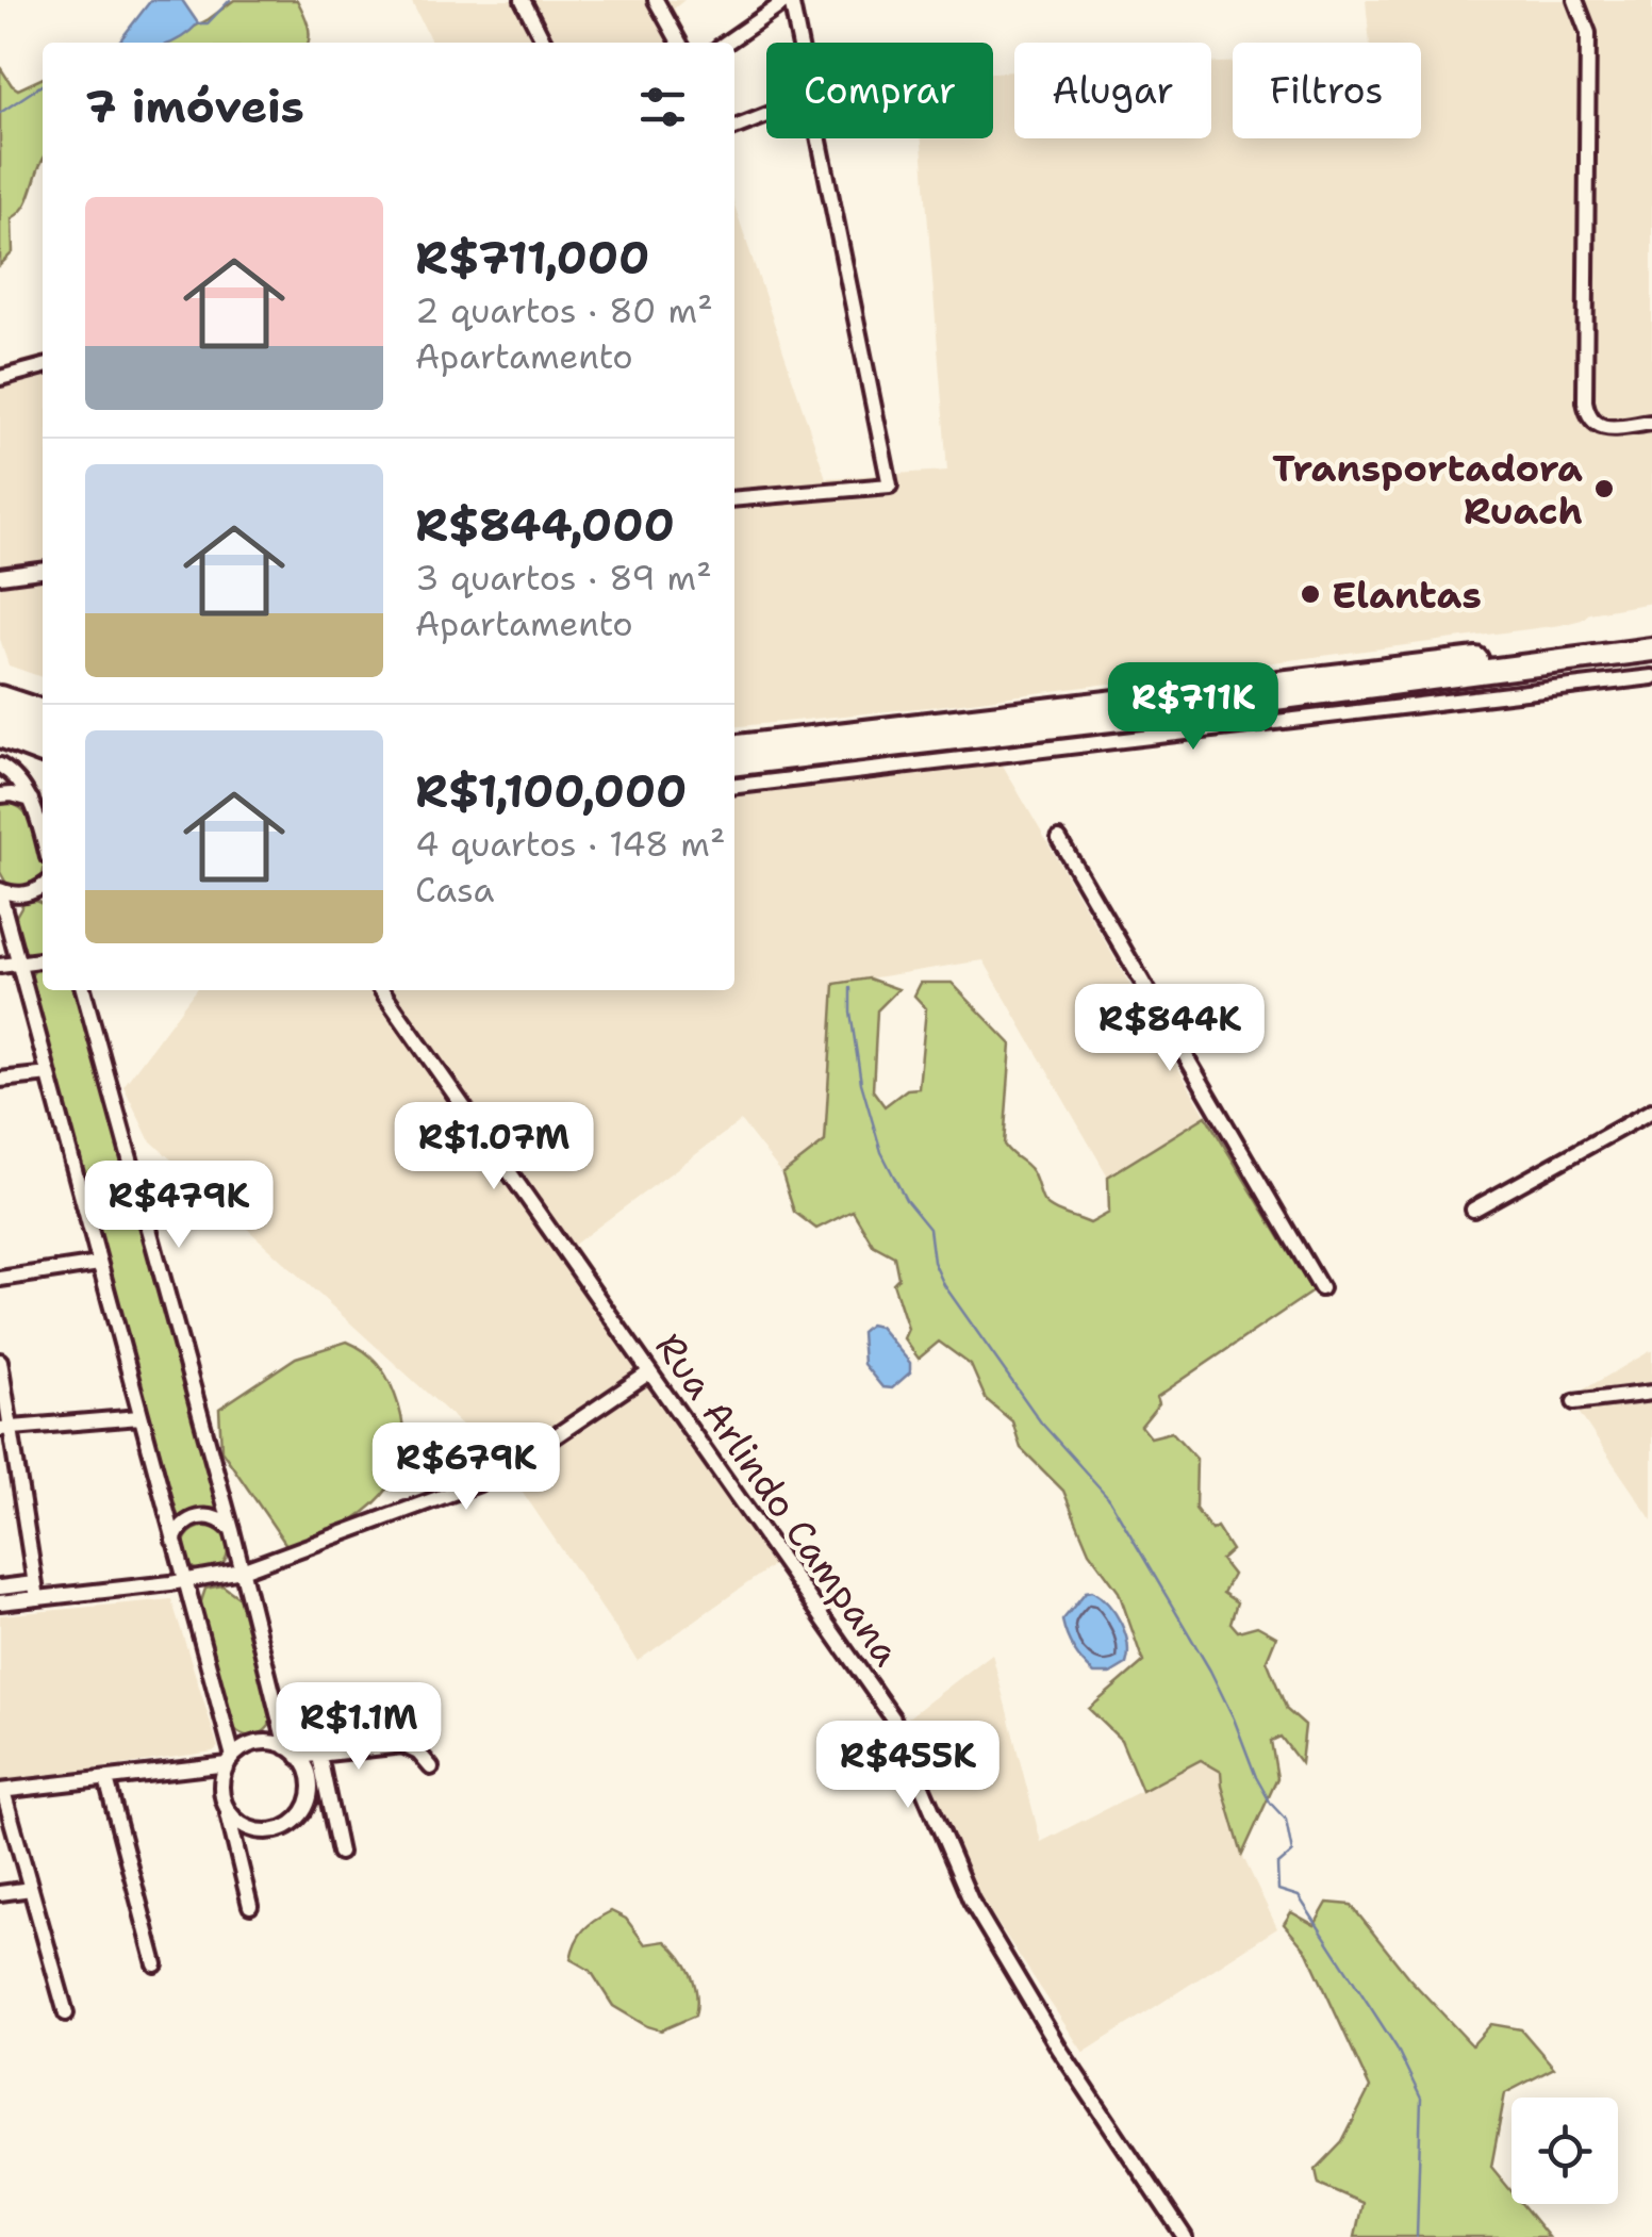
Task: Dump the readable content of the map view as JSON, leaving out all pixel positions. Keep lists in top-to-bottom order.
{
  "streets": {
    "street": ["Rua Arlindo Campana"]
  },
  "places": ["Transportadora Ruach", "Elantas"],
  "page": {
    "chip": ["Comprar", "Alugar", "Filtros"],
    "heading": "7 imóveis",
    "list": [
      {
        "name": "R$711,000",
        "note": "2 quartos · 80 m² · Apartamento"
      },
      {
        "name": "R$844,000",
        "note": "3 quartos · 89 m² · Apartamento"
      },
      {
        "name": "R$1,100,000",
        "note": "4 quartos · 148 m² · Casa"
      }
    ],
    "price": [
      "R$711K",
      "R$844K",
      "R$1.07M",
      "R$479K",
      "R$679K",
      "R$1.1M",
      "R$455K"
    ]
  }
}
